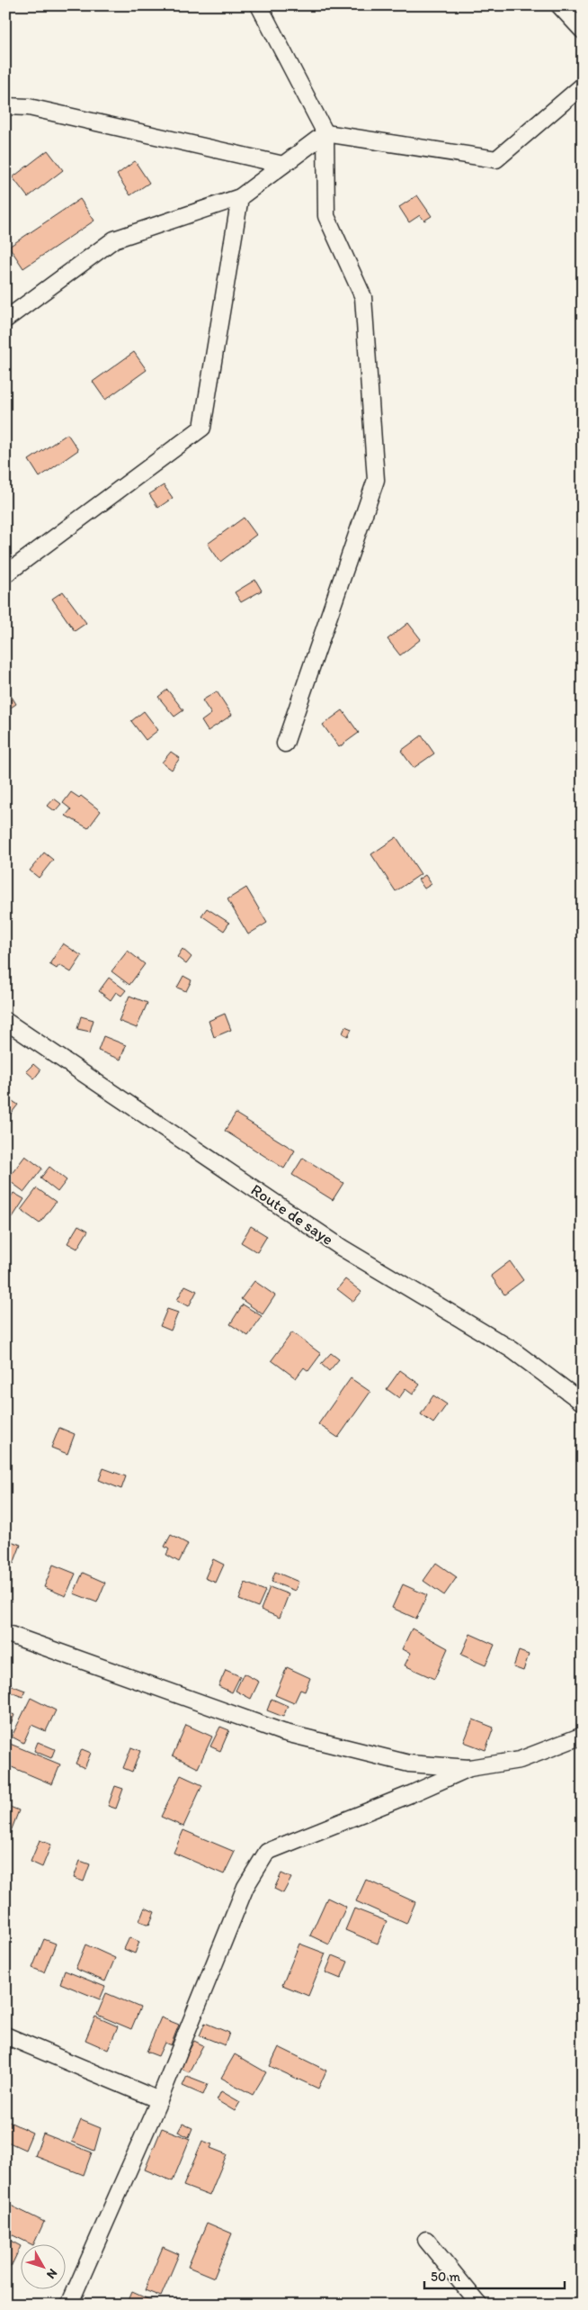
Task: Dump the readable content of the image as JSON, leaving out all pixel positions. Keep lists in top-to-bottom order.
{
  "streets": {
    "street": ["Route de saye"]
  },
  "scale_bar": "50 m",
  "north": "bottom right"
}
